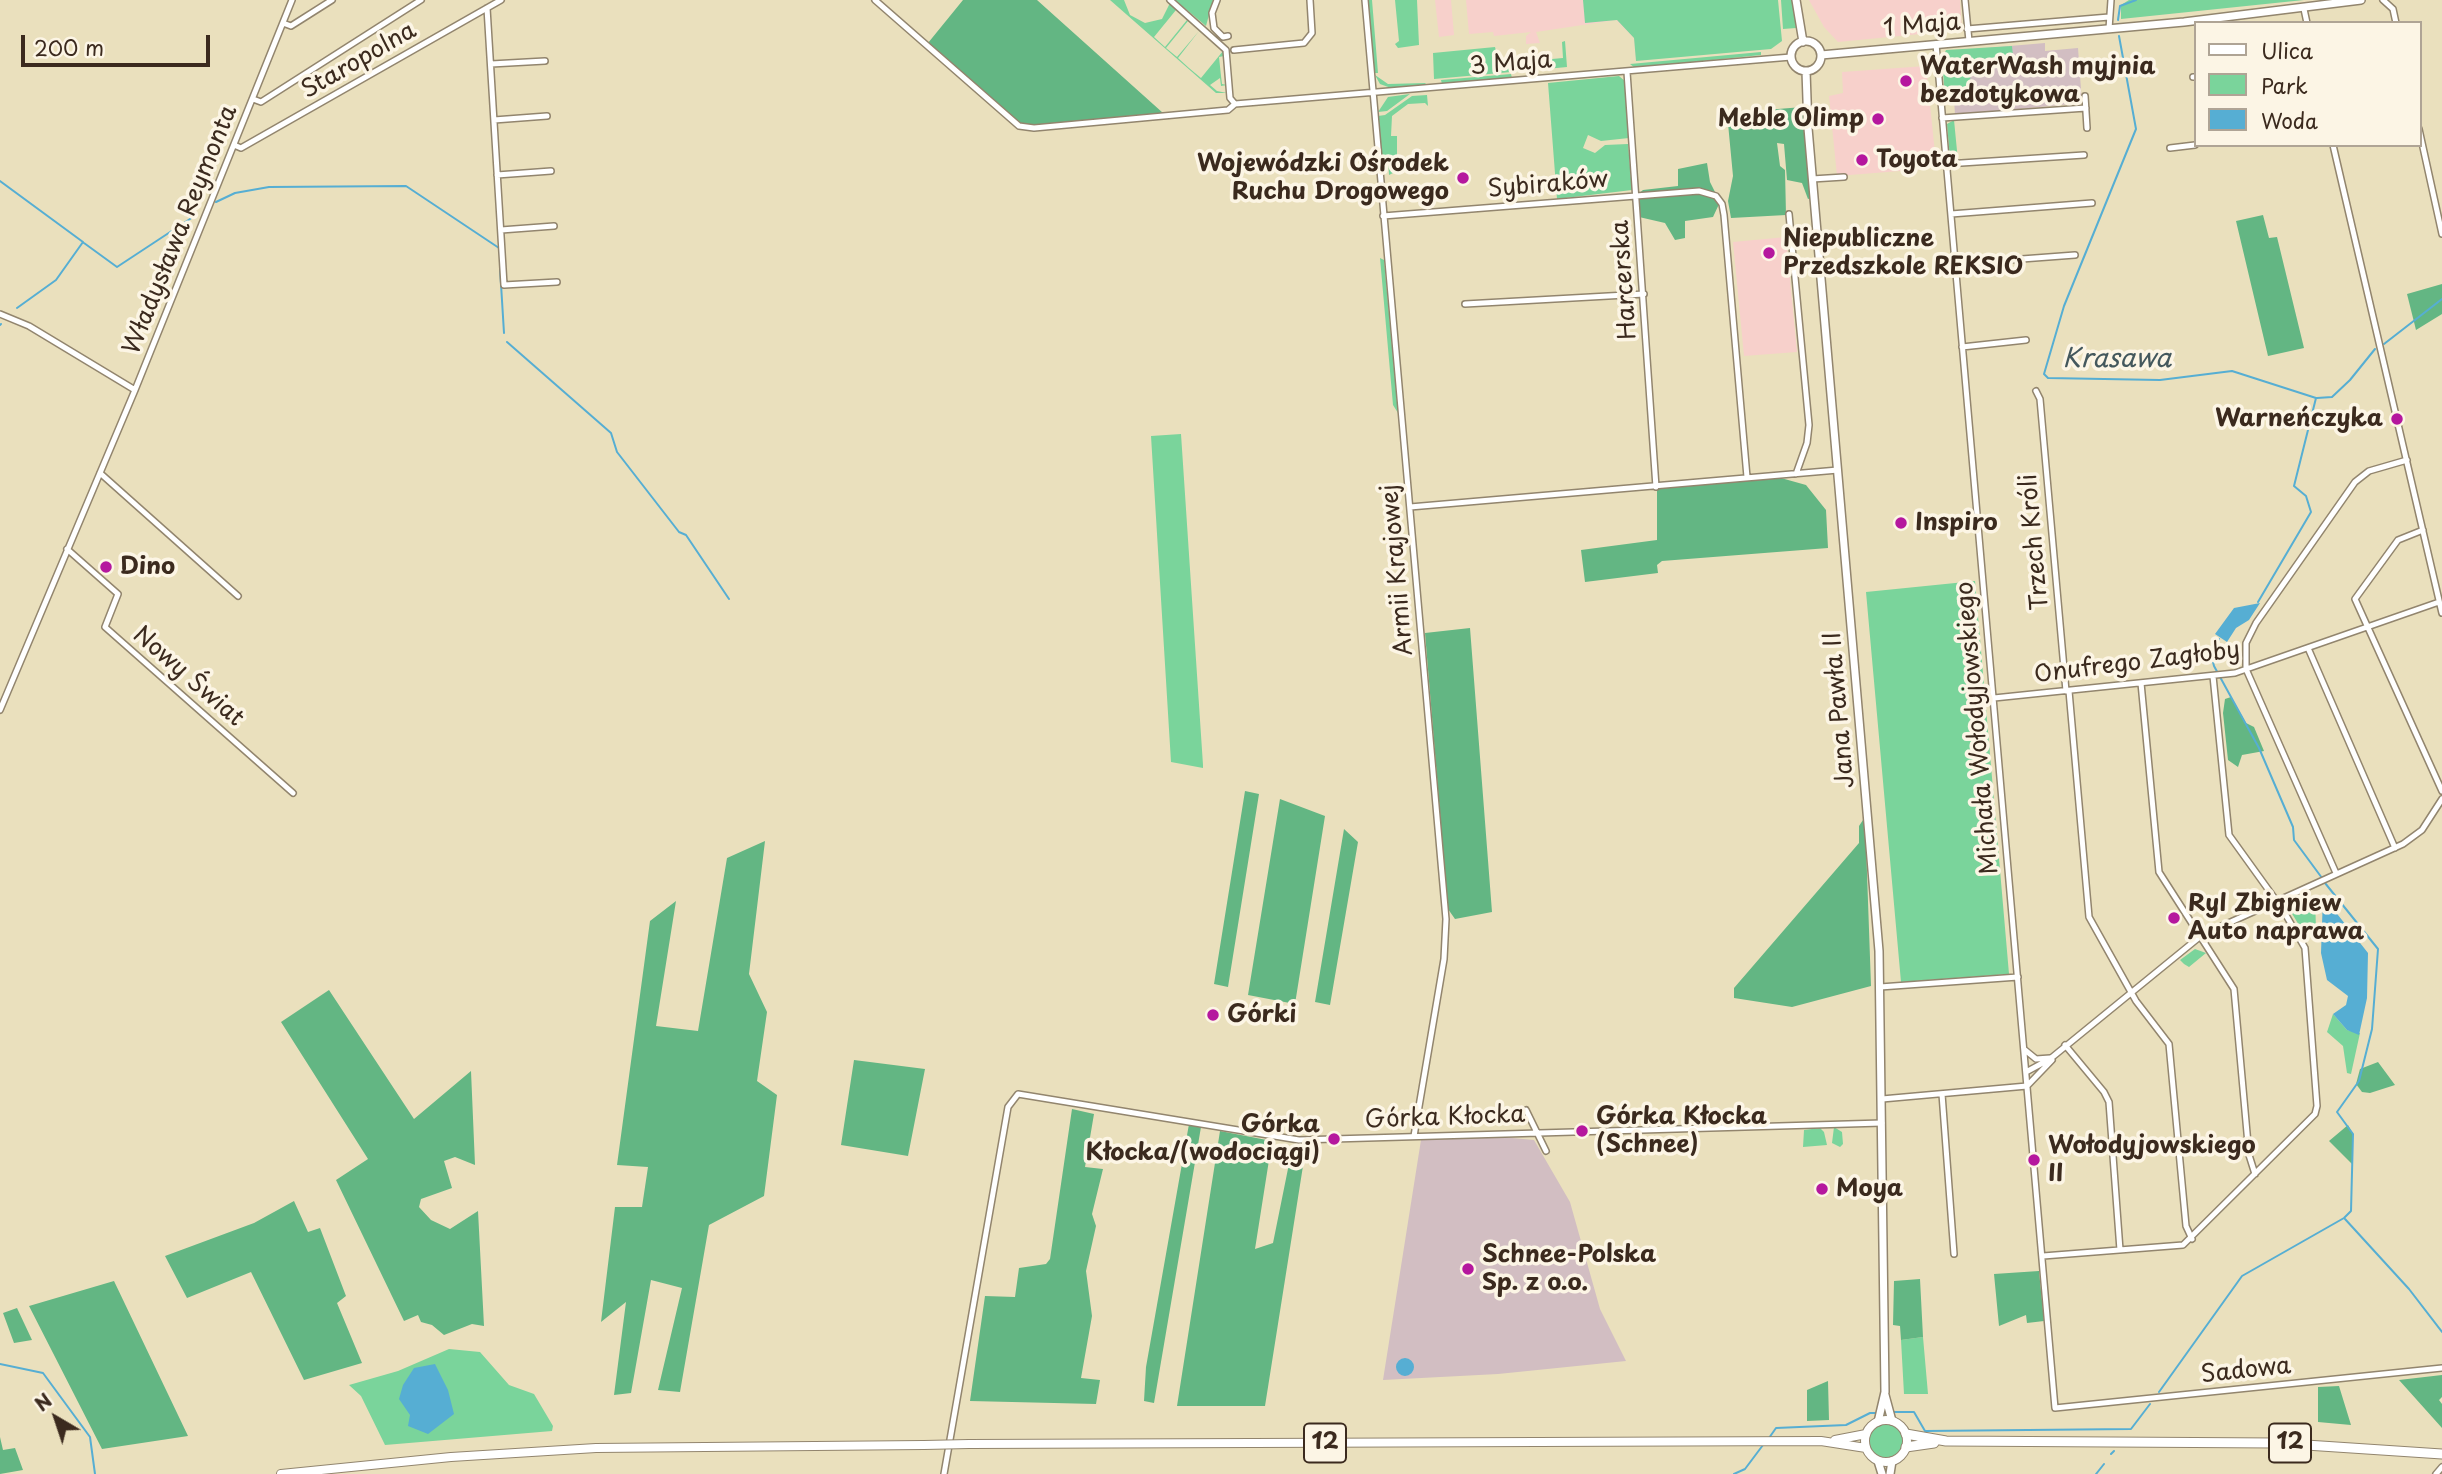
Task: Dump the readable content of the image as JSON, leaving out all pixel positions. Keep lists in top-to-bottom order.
{
  "streets": {
    "highway": ["12"],
    "main road": ["1 Maja", "Jana Pawła II"],
    "street": [
      "Staropolna",
      "3 Maja",
      "Sybiraków",
      "Władysława Reymonta",
      "Harcerska",
      "Trzech Króli",
      "Armii Krajowej",
      "Onufrego Zagłoby",
      "Nowy Świat",
      "Michała Wołodyjowskiego",
      "Górka Kłocka",
      "Sadowa"
    ]
  },
  "crossings": [
    ["1 Maja", "3 Maja"],
    ["1 Maja", "Jana Pawła II"],
    ["1 Maja", "Michała Wołodyjowskiego"],
    ["Staropolna", "Władysława Reymonta"],
    ["3 Maja", "Harcerska"],
    ["3 Maja", "Armii Krajowej"],
    ["3 Maja", "Jana Pawła II"],
    ["Sybiraków", "Harcerska"],
    ["Sybiraków", "Armii Krajowej"],
    ["Władysława Reymonta", "Nowy Świat"],
    ["Trzech Króli", "Onufrego Zagłoby"],
    ["Armii Krajowej", "Górka Kłocka"],
    ["Onufrego Zagłoby", "Michała Wołodyjowskiego"],
    ["Jana Pawła II", "Górka Kłocka"],
    ["Jana Pawła II", "12"],
    ["Michała Wołodyjowskiego", "Sadowa"]
  ],
  "water": ["Krasawa"],
  "places": [
    "WaterWash myjnia bezdotykowa",
    "Meble Olimp",
    "Toyota",
    "Wojewódzki Ośrodek Ruchu Drogowego",
    "Niepubliczne Przedszkole REKSIO",
    "Warneńczyka",
    "Inspiro",
    "Dino",
    "Ryl Zbigniew Auto naprawa",
    "Górki",
    "Górka Kłocka (Schnee)",
    "Górka Kłocka/(wodociągi)",
    "Wołodyjowskiego II",
    "Moya",
    "Schnee-Polska Sp. z o.o."
  ],
  "legend": ["Ulica", "Park", "Woda"],
  "scale_bar": "200 m",
  "north": "top left"
}
